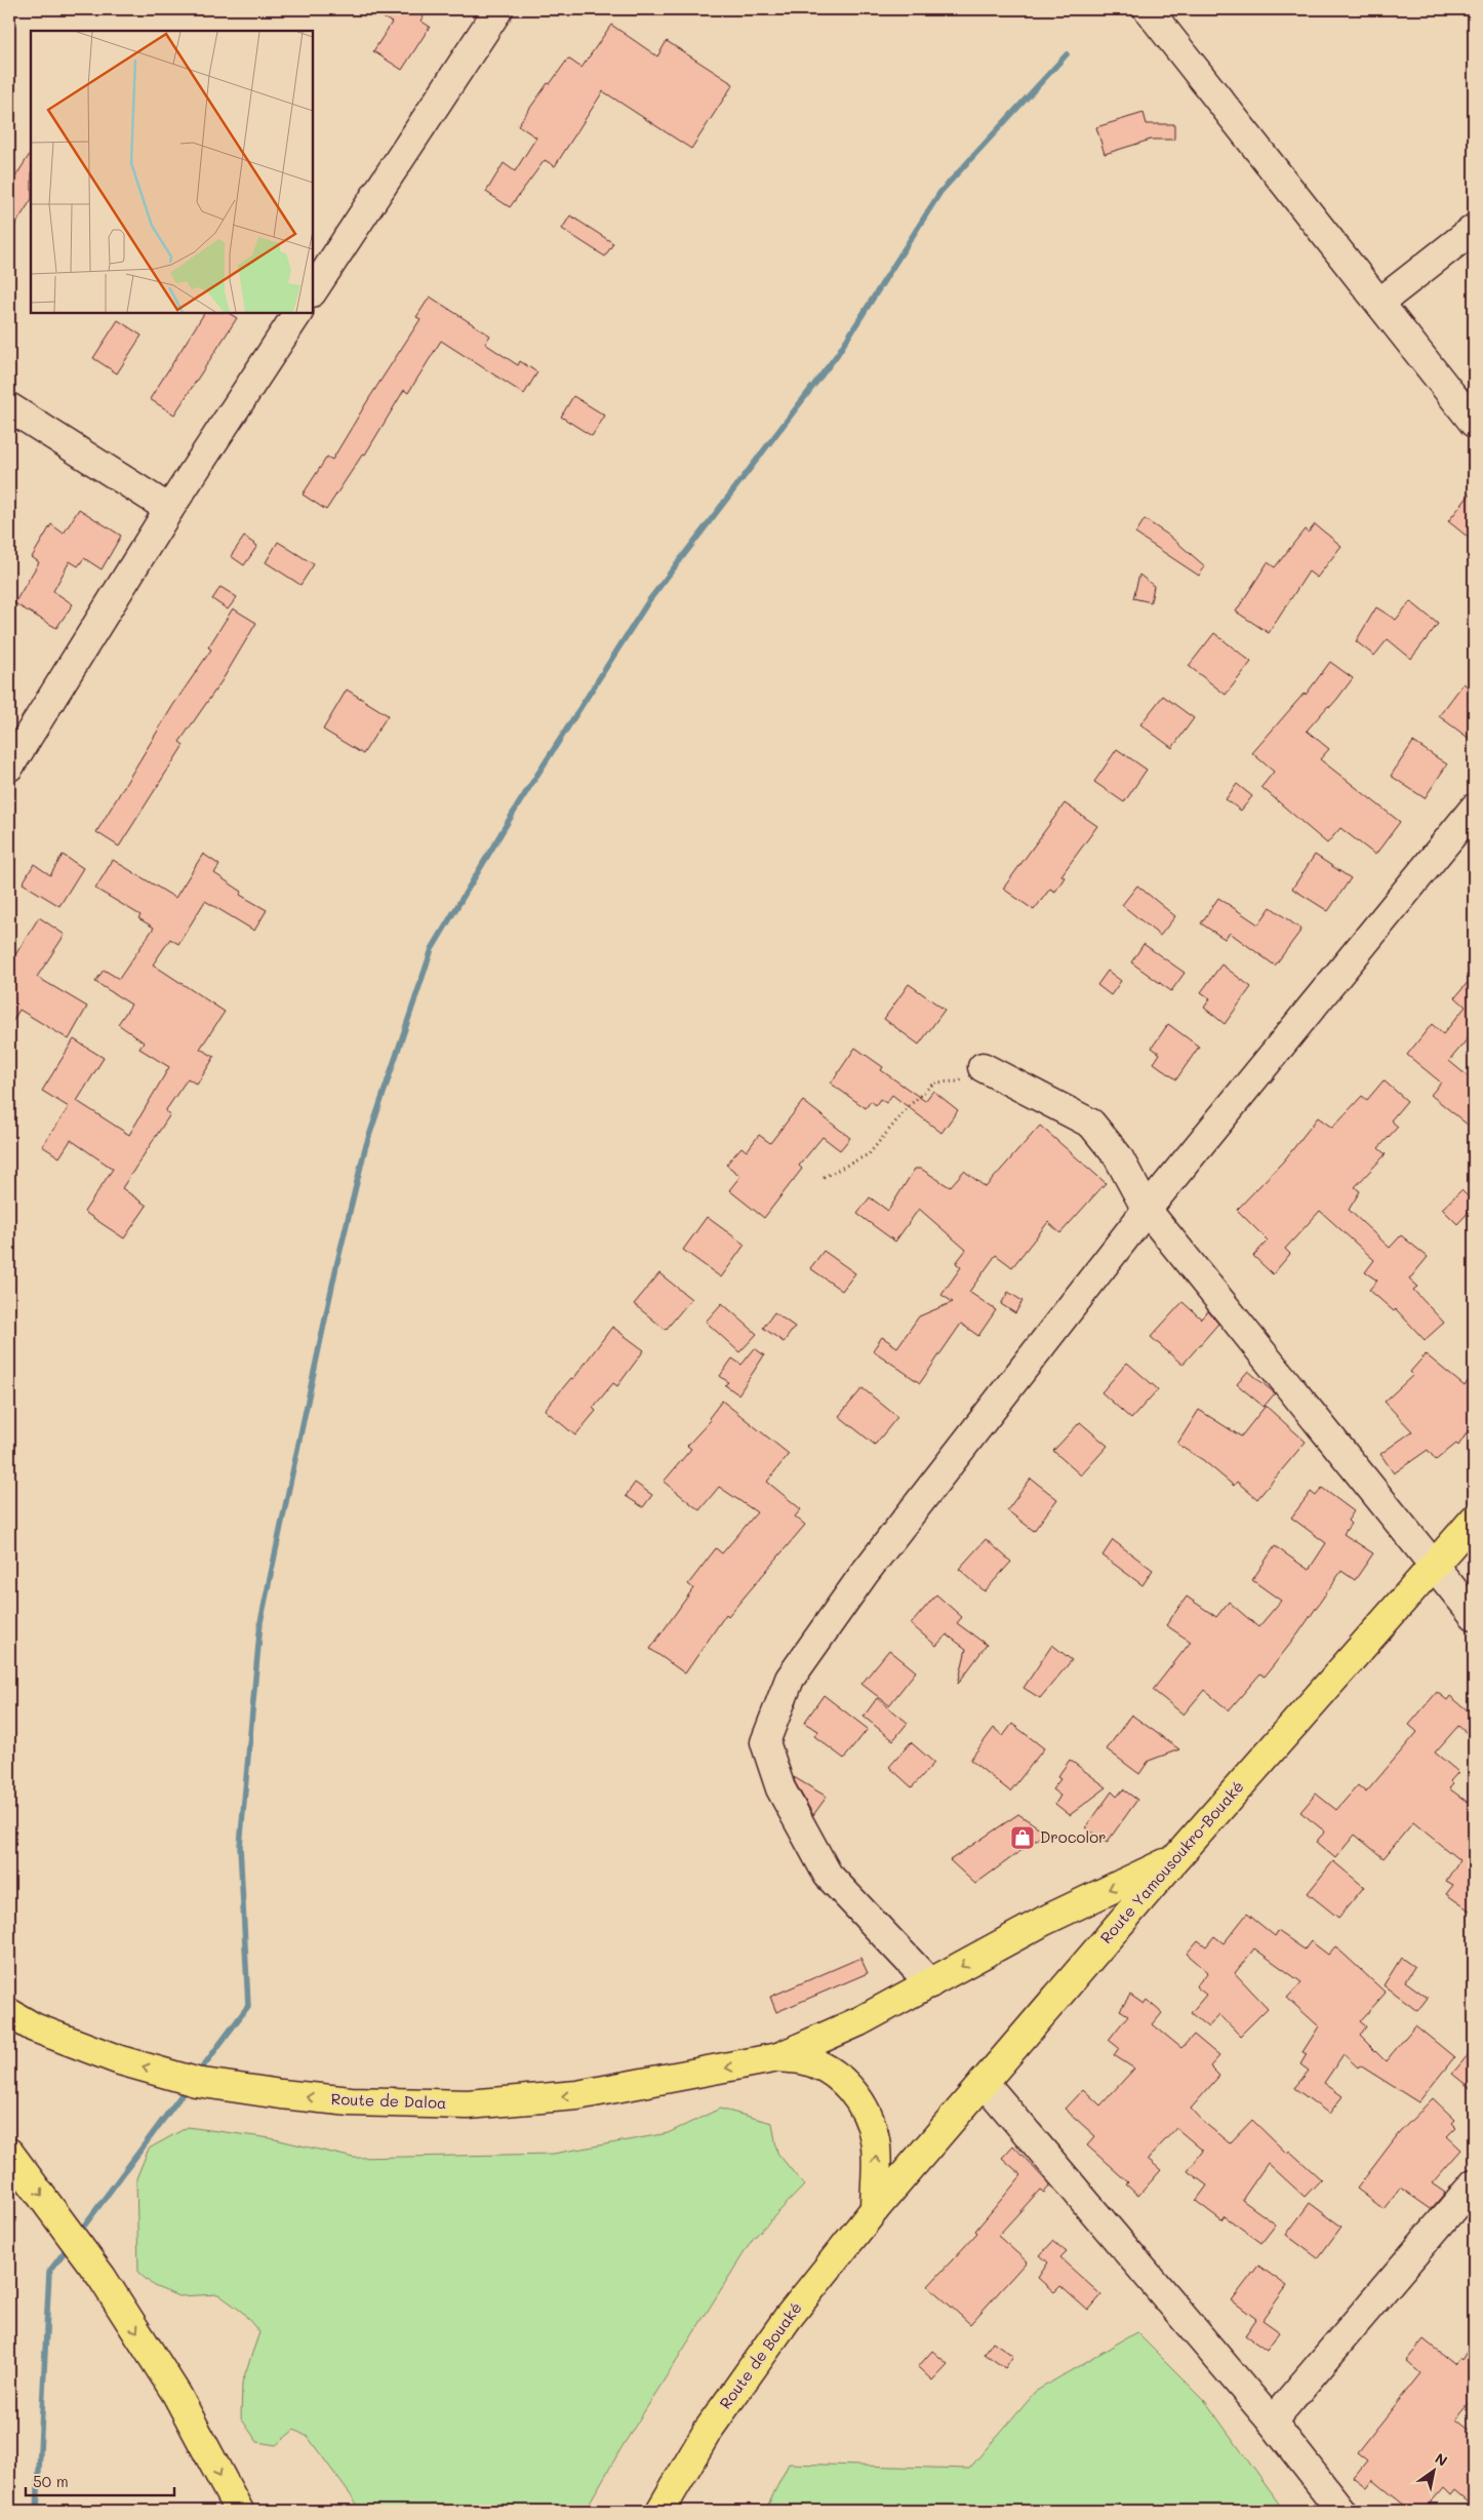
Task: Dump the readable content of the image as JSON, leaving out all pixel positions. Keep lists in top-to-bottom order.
{
  "streets": {
    "highway": ["Route Yamousoukro-Bouaké", "Route de Daloa", "Route de Bouaké"]
  },
  "crossings": [
    ["Route Yamousoukro-Bouaké", "Route de Bouaké"]
  ],
  "one_way": ["Route de Daloa"],
  "places": {
    "shop": ["Drocolor"]
  },
  "scale_bar": "50 m",
  "north": "top right"
}
